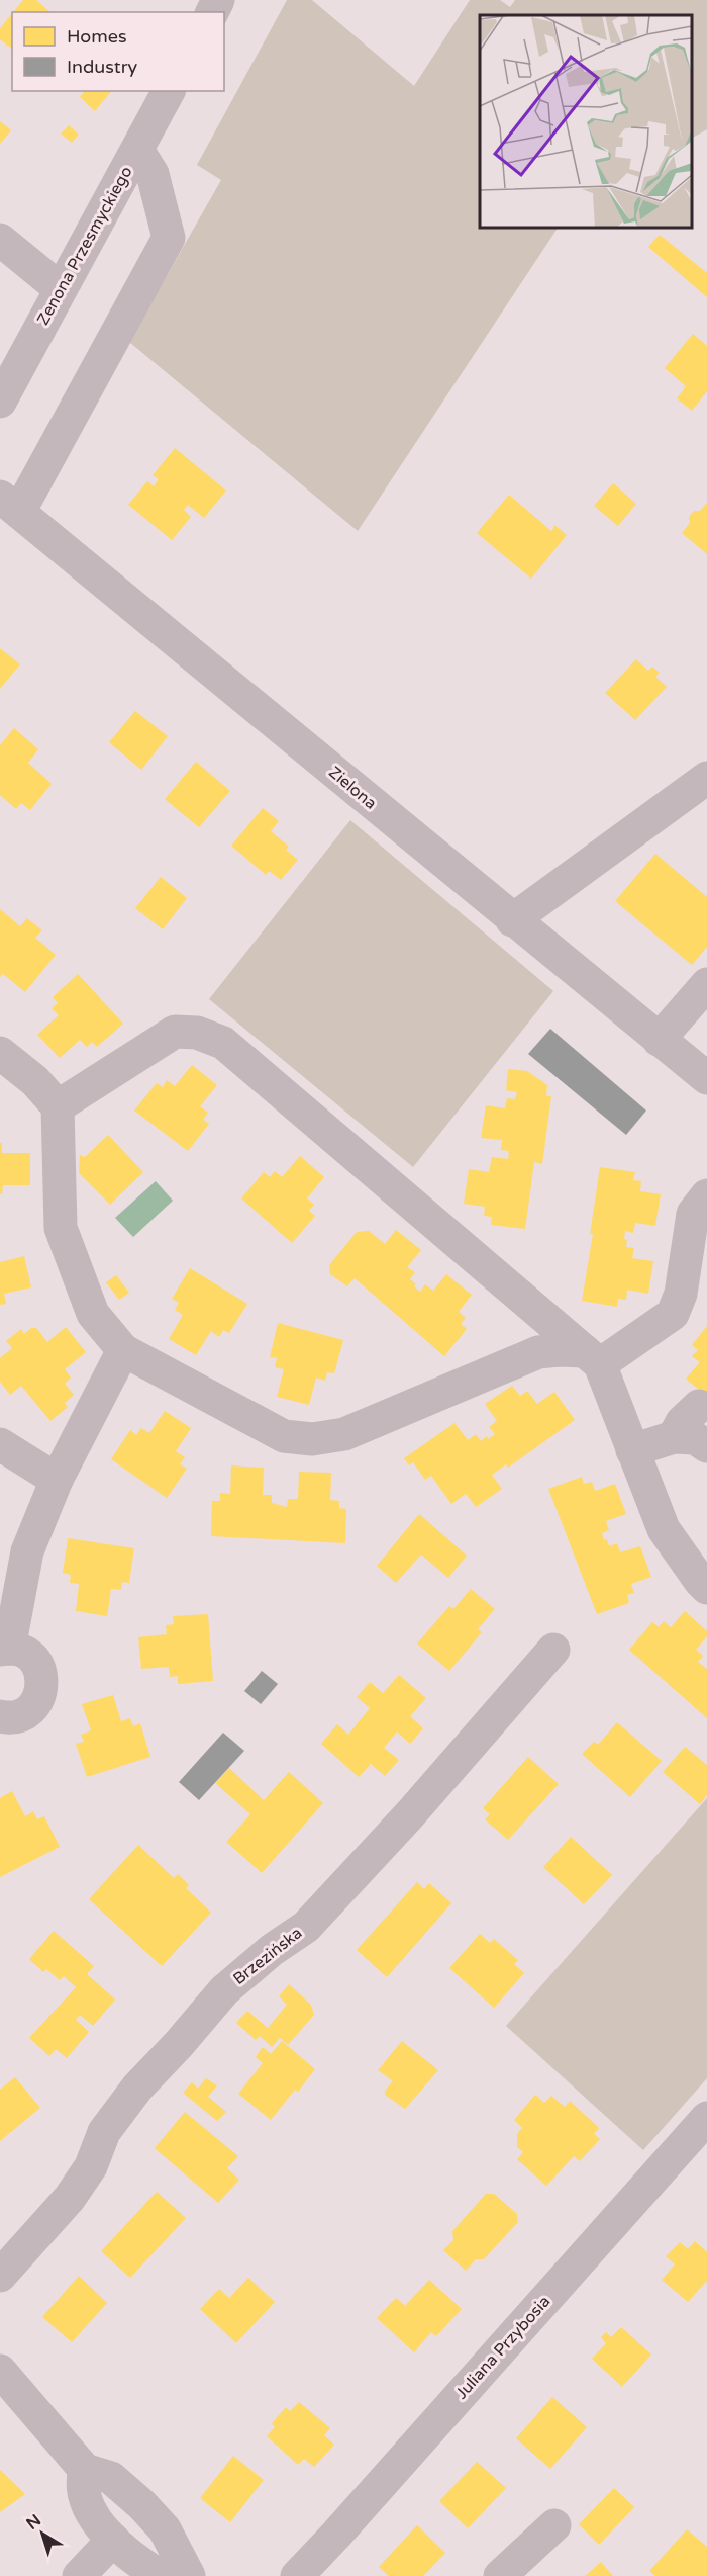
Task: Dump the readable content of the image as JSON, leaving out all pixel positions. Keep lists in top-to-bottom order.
{
  "streets": {
    "street": [
      "Zenona Przesmyckiego",
      "Zielona",
      "Brzezińska",
      "Juliana Przybosia"
    ]
  },
  "legend": ["Homes", "Industry"],
  "north": "top left"
}
